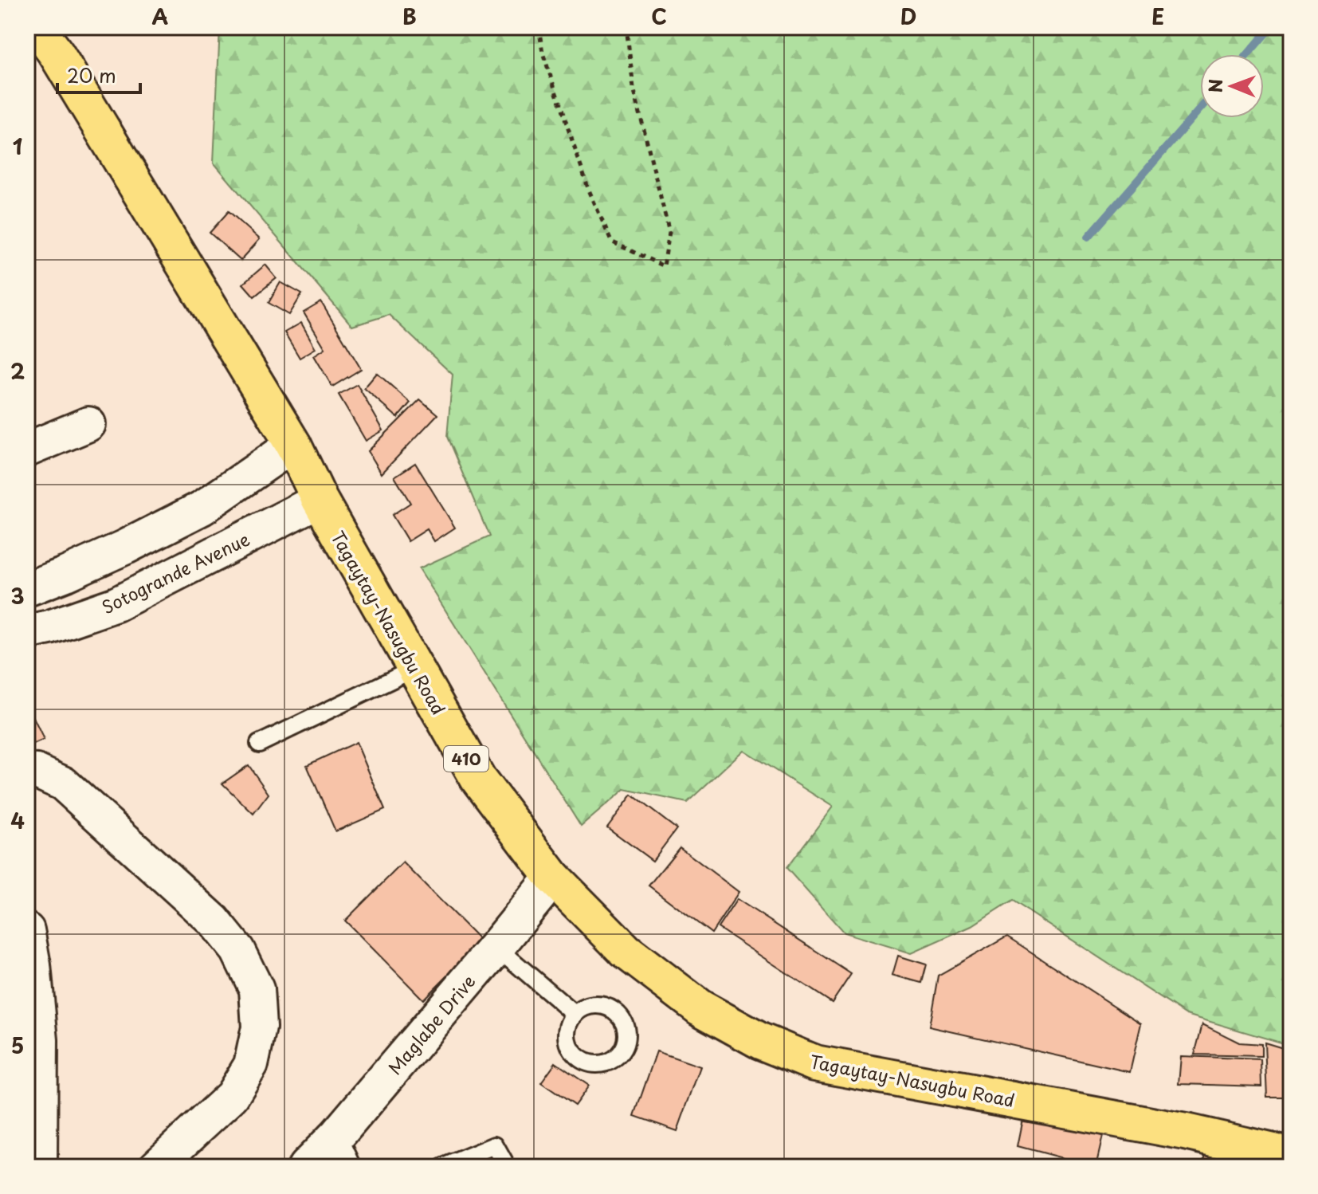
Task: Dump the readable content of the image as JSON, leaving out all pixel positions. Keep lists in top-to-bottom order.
{
  "streets": {
    "main road": ["Tagaytay-Nasugbu Road", "410", "Maglabe Drive"],
    "street": ["Sotogrande Avenue"]
  },
  "crossings": [
    ["Sotogrande Avenue", "Tagaytay-Nasugbu Road"],
    ["Tagaytay-Nasugbu Road", "Maglabe Drive"]
  ],
  "scale_bar": "20 m",
  "north": "left",
  "grid": {
    "columns": [
      "A",
      "B",
      "C",
      "D",
      "E"
    ],
    "rows": [
      "1",
      "2",
      "3",
      "4",
      "5"
    ]
  }
}
